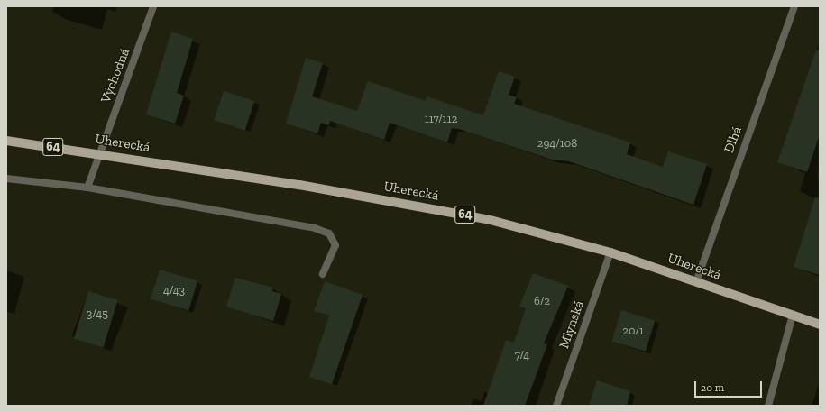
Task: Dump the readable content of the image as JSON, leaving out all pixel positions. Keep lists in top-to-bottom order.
{
  "streets": {
    "main road": ["Uherecká", "64"],
    "street": ["Východná", "Dlhá", "Mlynská"]
  },
  "crossings": [
    ["Východná", "Uherecká"],
    ["Dlhá", "Uherecká"],
    ["Uherecká", "Mlynská"]
  ],
  "house_numbers": [
    "117/112",
    "294/108",
    "4/43",
    "6/2",
    "3/45",
    "20/1",
    "7/4"
  ],
  "scale_bar": "20 m"
}
